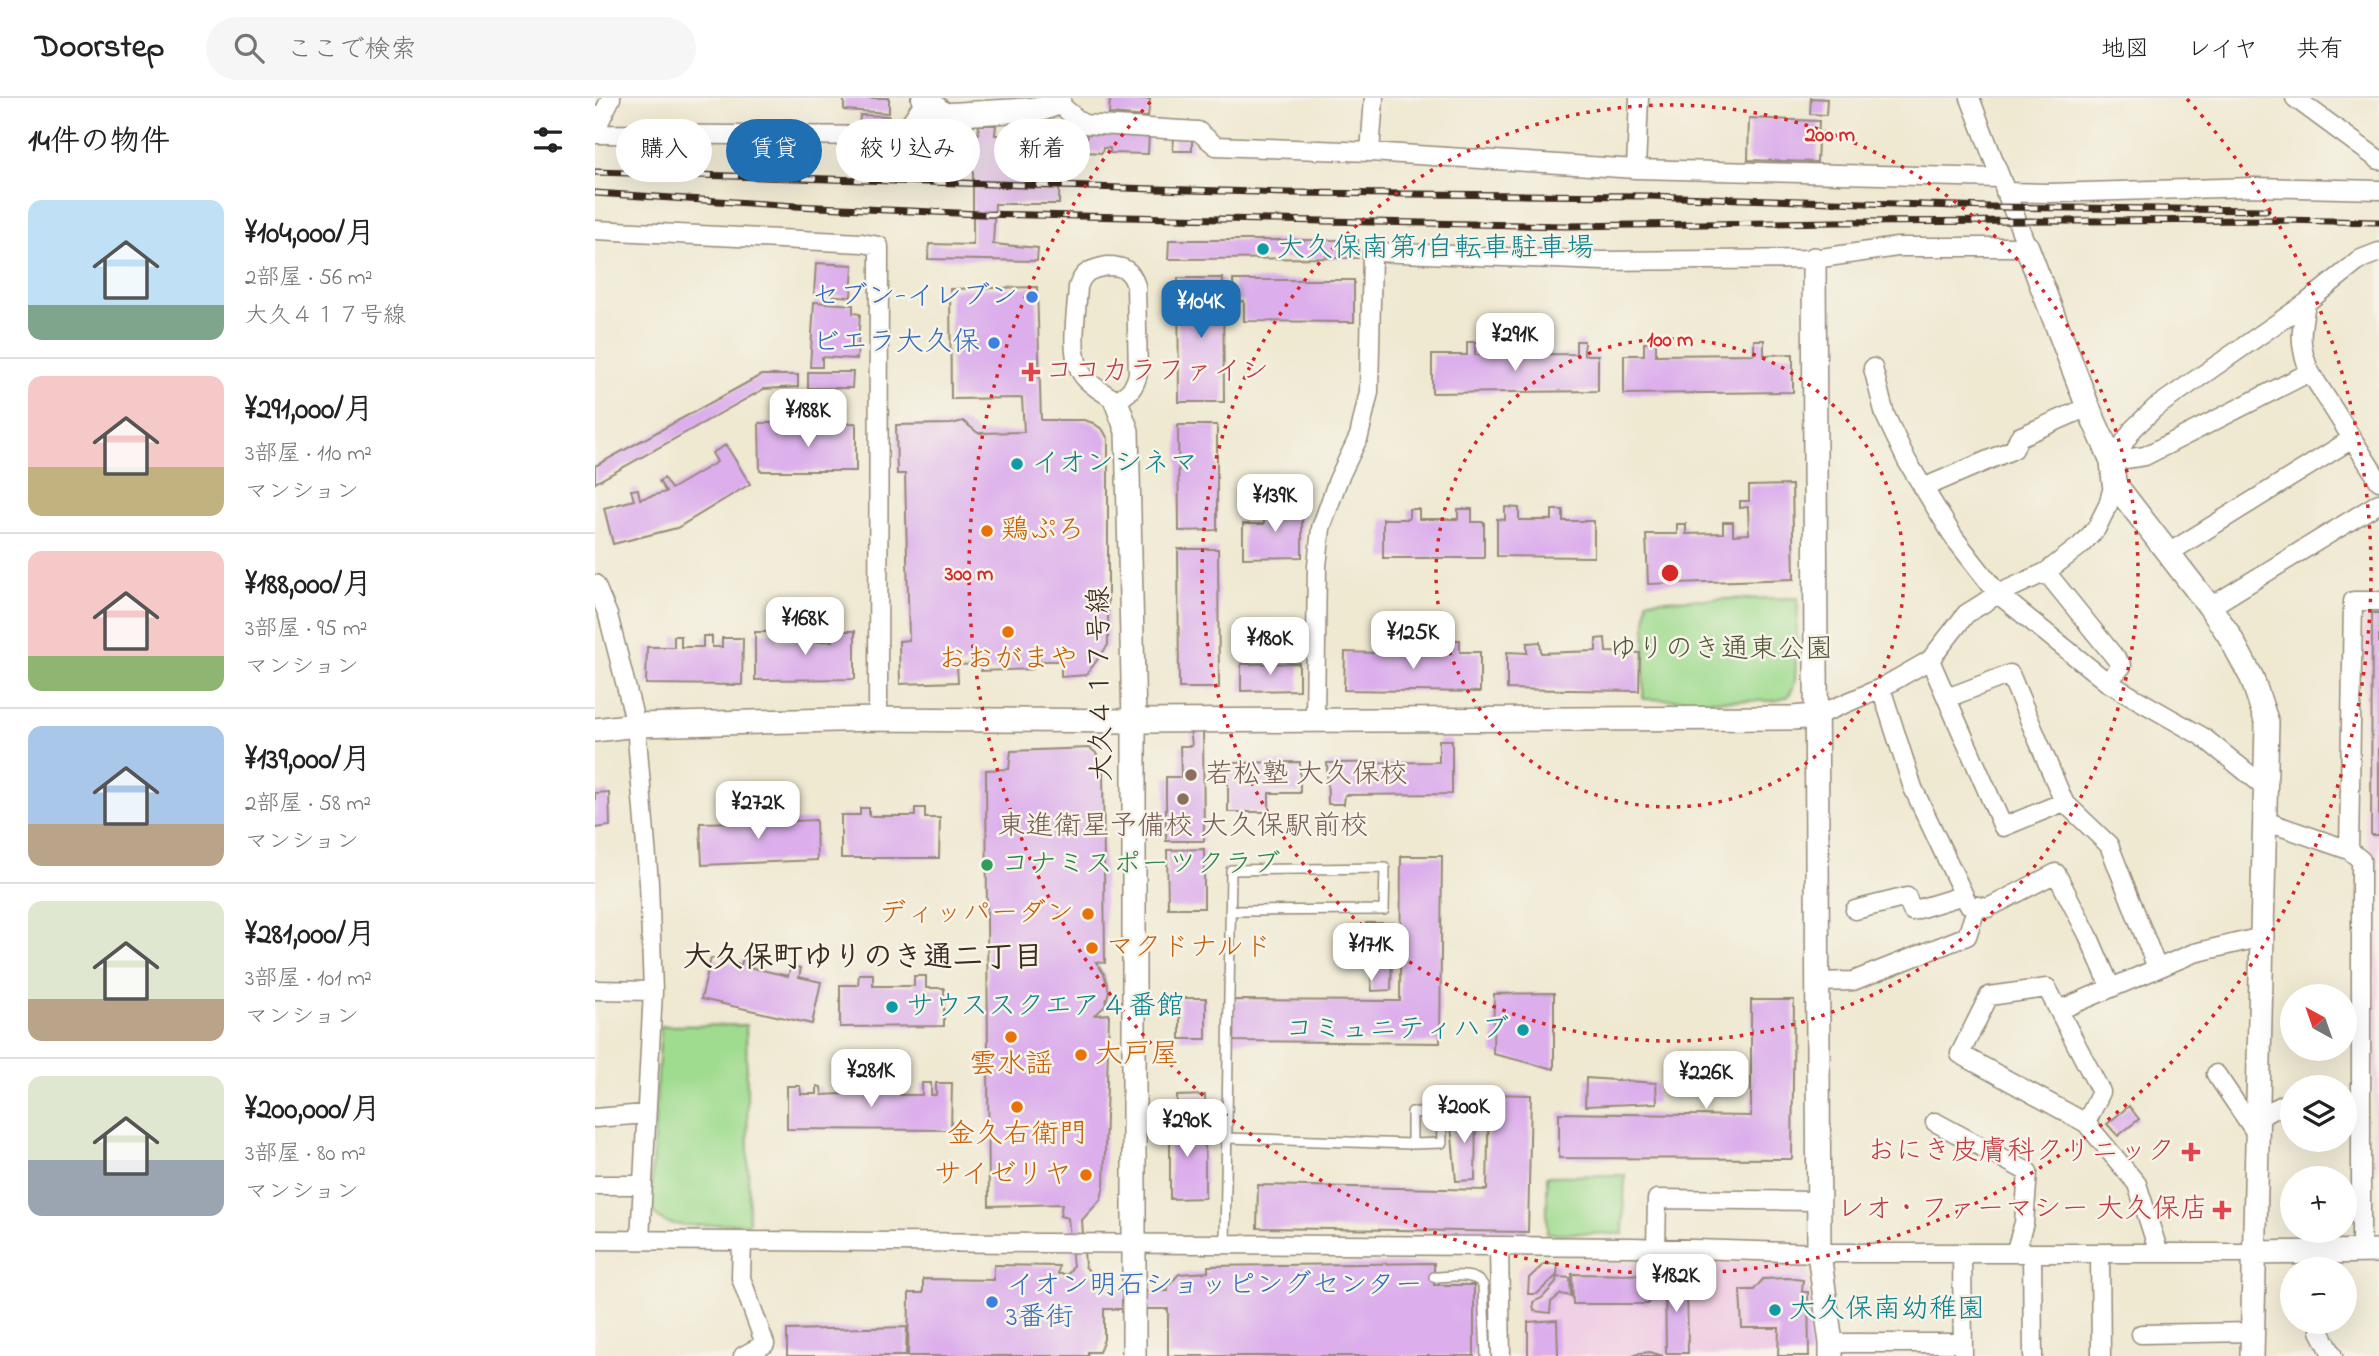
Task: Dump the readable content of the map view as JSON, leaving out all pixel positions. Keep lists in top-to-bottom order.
{
  "streets": {
    "street": ["大久４１７号線"]
  },
  "districts": ["大久保町ゆりのき通二丁目"],
  "parks": ["ゆりのき通東公園"],
  "places": {
    "other": [
      "大久保南第1自転車駐車場",
      "セブン-イレブン",
      "ビエラ大久保",
      "イオンシネマ",
      "鶏ぷろ",
      "おおがまや",
      "若松塾 大久保校",
      "東進衛星予備校 大久保駅前校",
      "コナミスポーツクラブ",
      "ディッパーダン",
      "マクドナルド",
      "サウススクエア４番館",
      "コミュニティハブ",
      "雲水謡",
      "大戸屋",
      "金久右衛門",
      "サイゼリヤ",
      "イオン明石ショッピングセンター 3番街",
      "大久保南幼稚園"
    ],
    "health": ["ココカラファイン", "おにき皮膚科クリニック", "レオ・ファーマシー 大久保店"]
  },
  "north": "top left",
  "page": {
    "header": "Doorstep",
    "search": "ここで検索",
    "nav": ["地図", "レイヤ", "共有"],
    "heading": "14件の物件",
    "chip": [
      "購入",
      "賃貸",
      "絞り込み",
      "新着"
    ],
    "list": [
      {
        "name": "¥104,000/月",
        "note": "2部屋 · 56 m² · 大久４１７号線"
      },
      {
        "name": "¥291,000/月",
        "note": "3部屋 · 110 m² · マンション"
      },
      {
        "name": "¥188,000/月",
        "note": "3部屋 · 95 m² · マンション"
      },
      {
        "name": "¥139,000/月",
        "note": "2部屋 · 58 m² · マンション"
      },
      {
        "name": "¥281,000/月",
        "note": "3部屋 · 101 m² · マンション"
      },
      {
        "name": "¥200,000/月",
        "note": "3部屋 · 80 m² · マンション"
      }
    ],
    "price": [
      "¥104K",
      "¥291K",
      "¥188K",
      "¥139K",
      "¥168K",
      "¥125K",
      "¥180K",
      "¥272K",
      "¥171K",
      "¥281K",
      "¥226K",
      "¥200K",
      "¥290K",
      "¥182K"
    ],
    "map_buttons": ["+", "−"]
  },
  "rings": ["200 m", "100 m", "300 m"]
}
